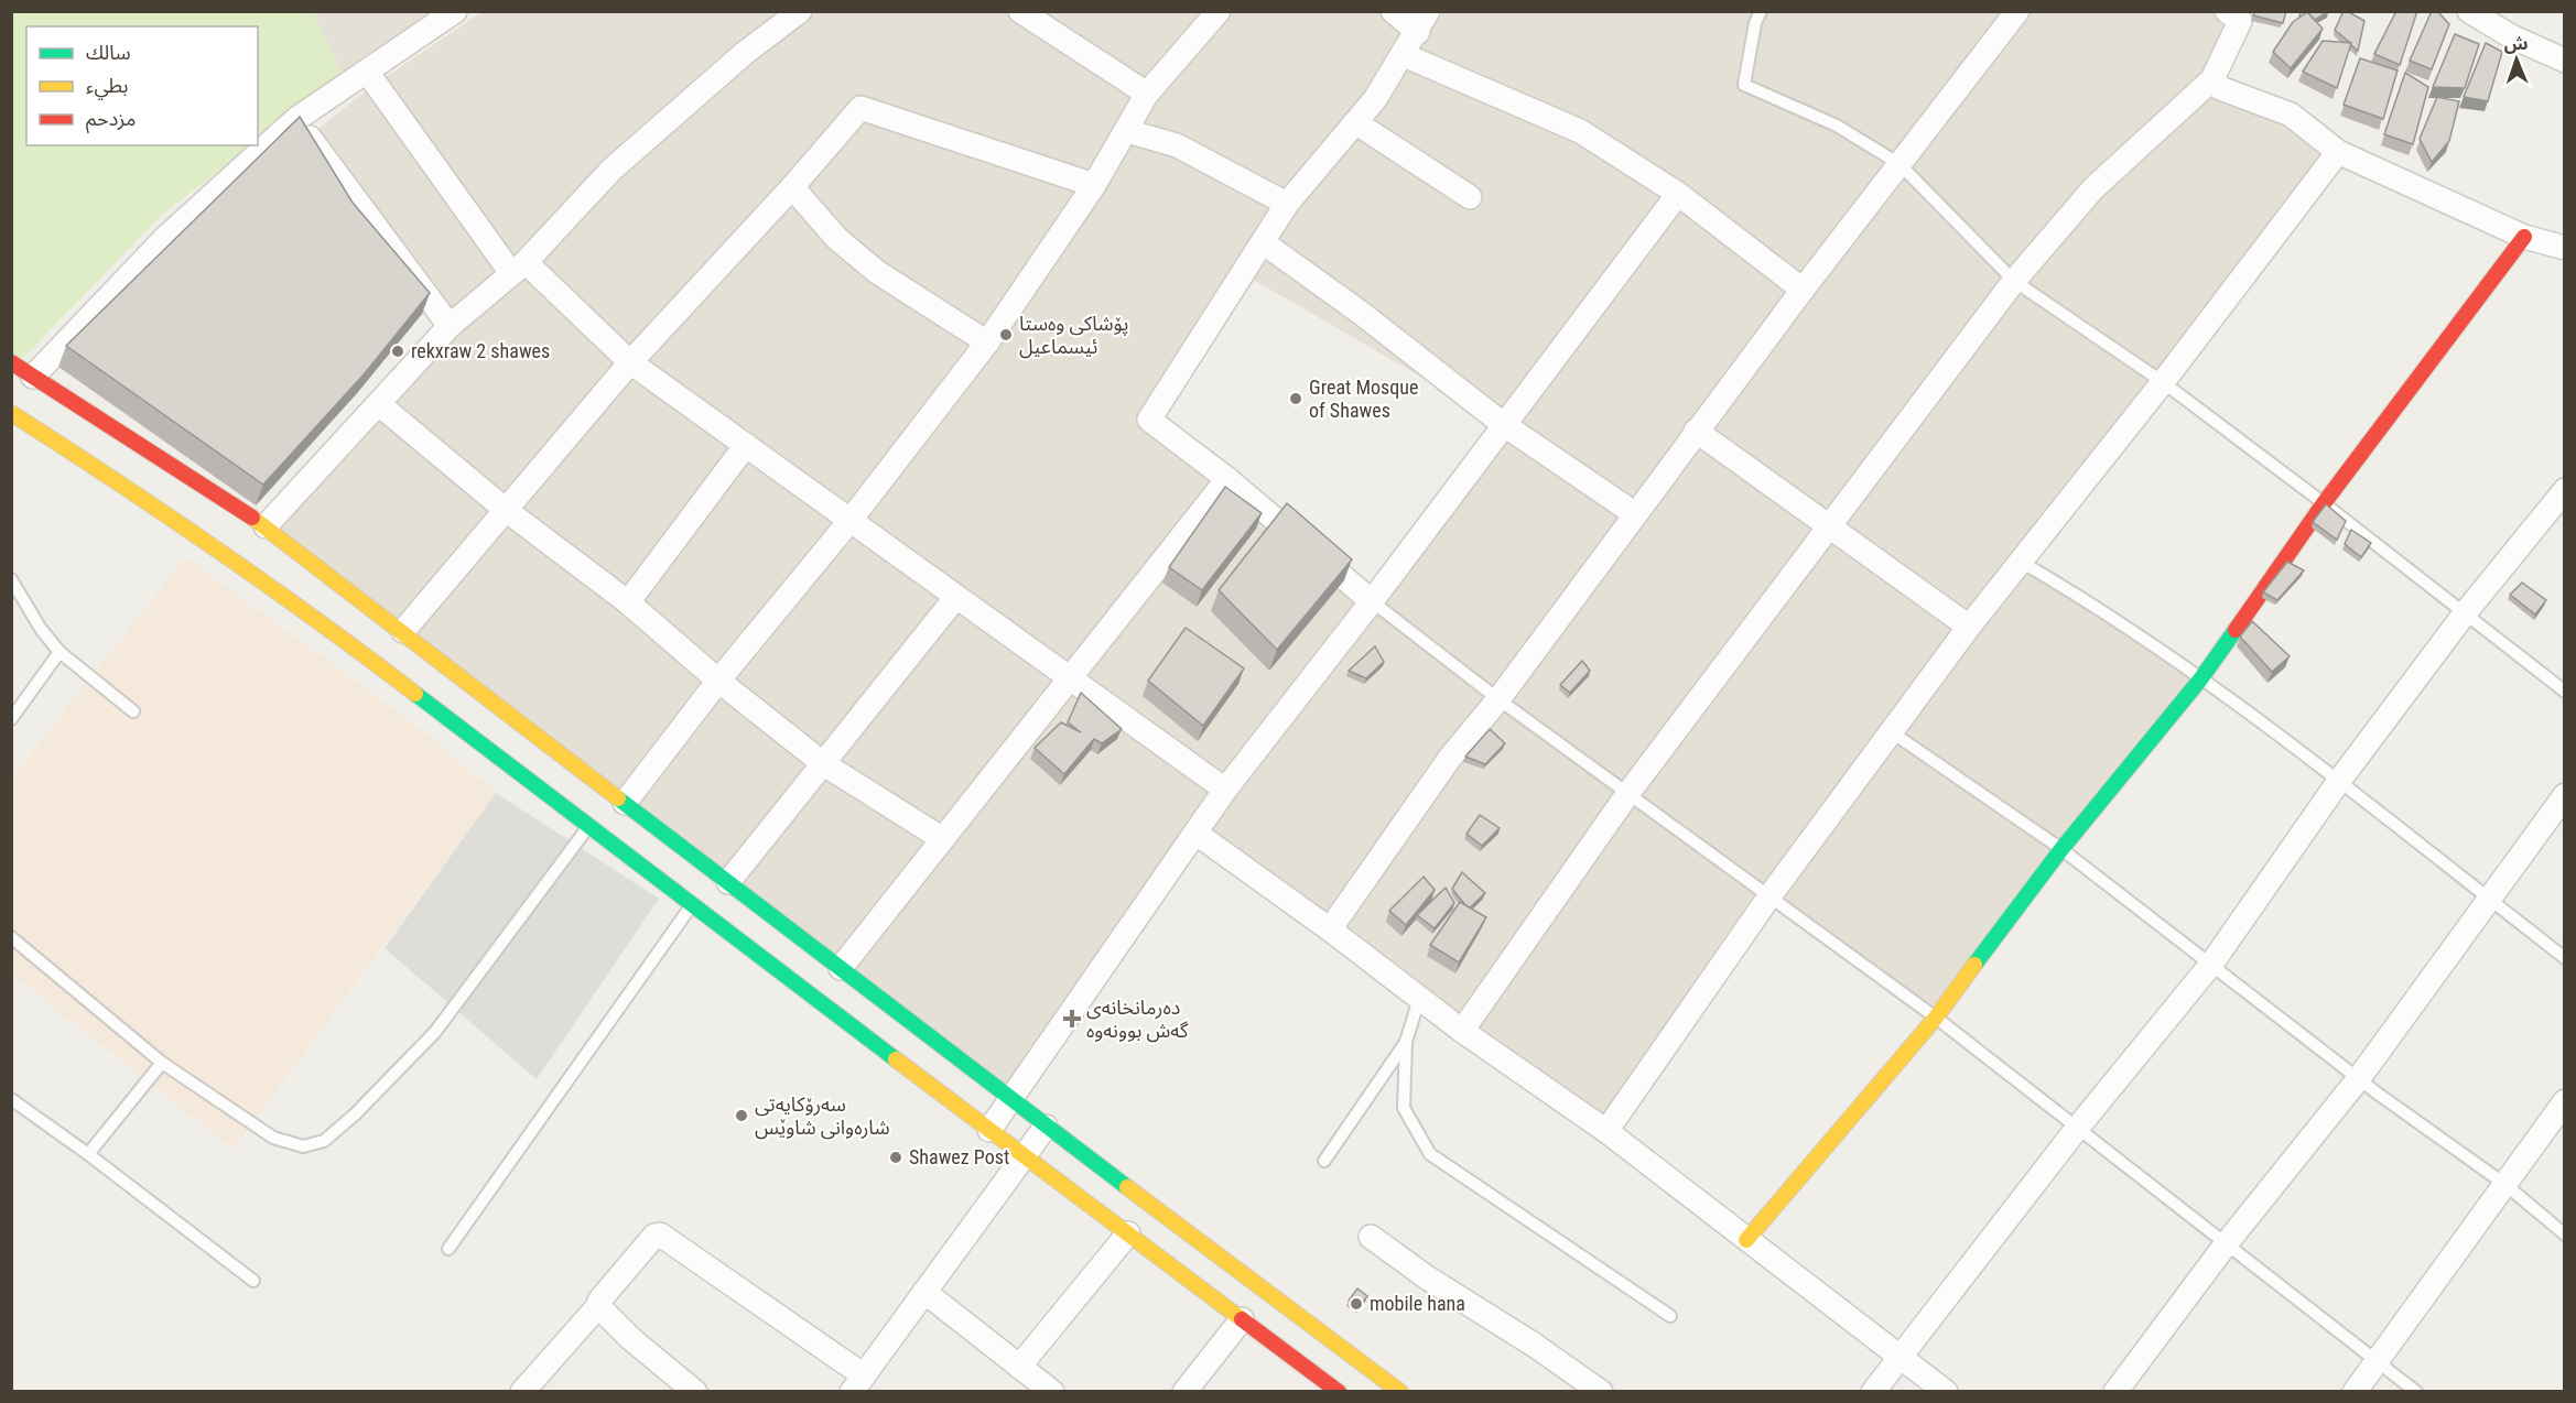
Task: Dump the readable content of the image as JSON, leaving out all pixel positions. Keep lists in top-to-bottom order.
{
  "places": {
    "other": [
      "پۆشاکی وەستا ئیسماعیل",
      "rekxraw 2 shawes",
      "Great Mosque of Shawes",
      "سەرۆکایەتی شارەوانی شاوێس",
      "Shawez Post",
      "mobile hana"
    ],
    "health": ["دەرمانخانەی گەش بوونەوە"]
  },
  "legend": ["سالك", "بطيء", "مزدحم"],
  "north": "top"
}
